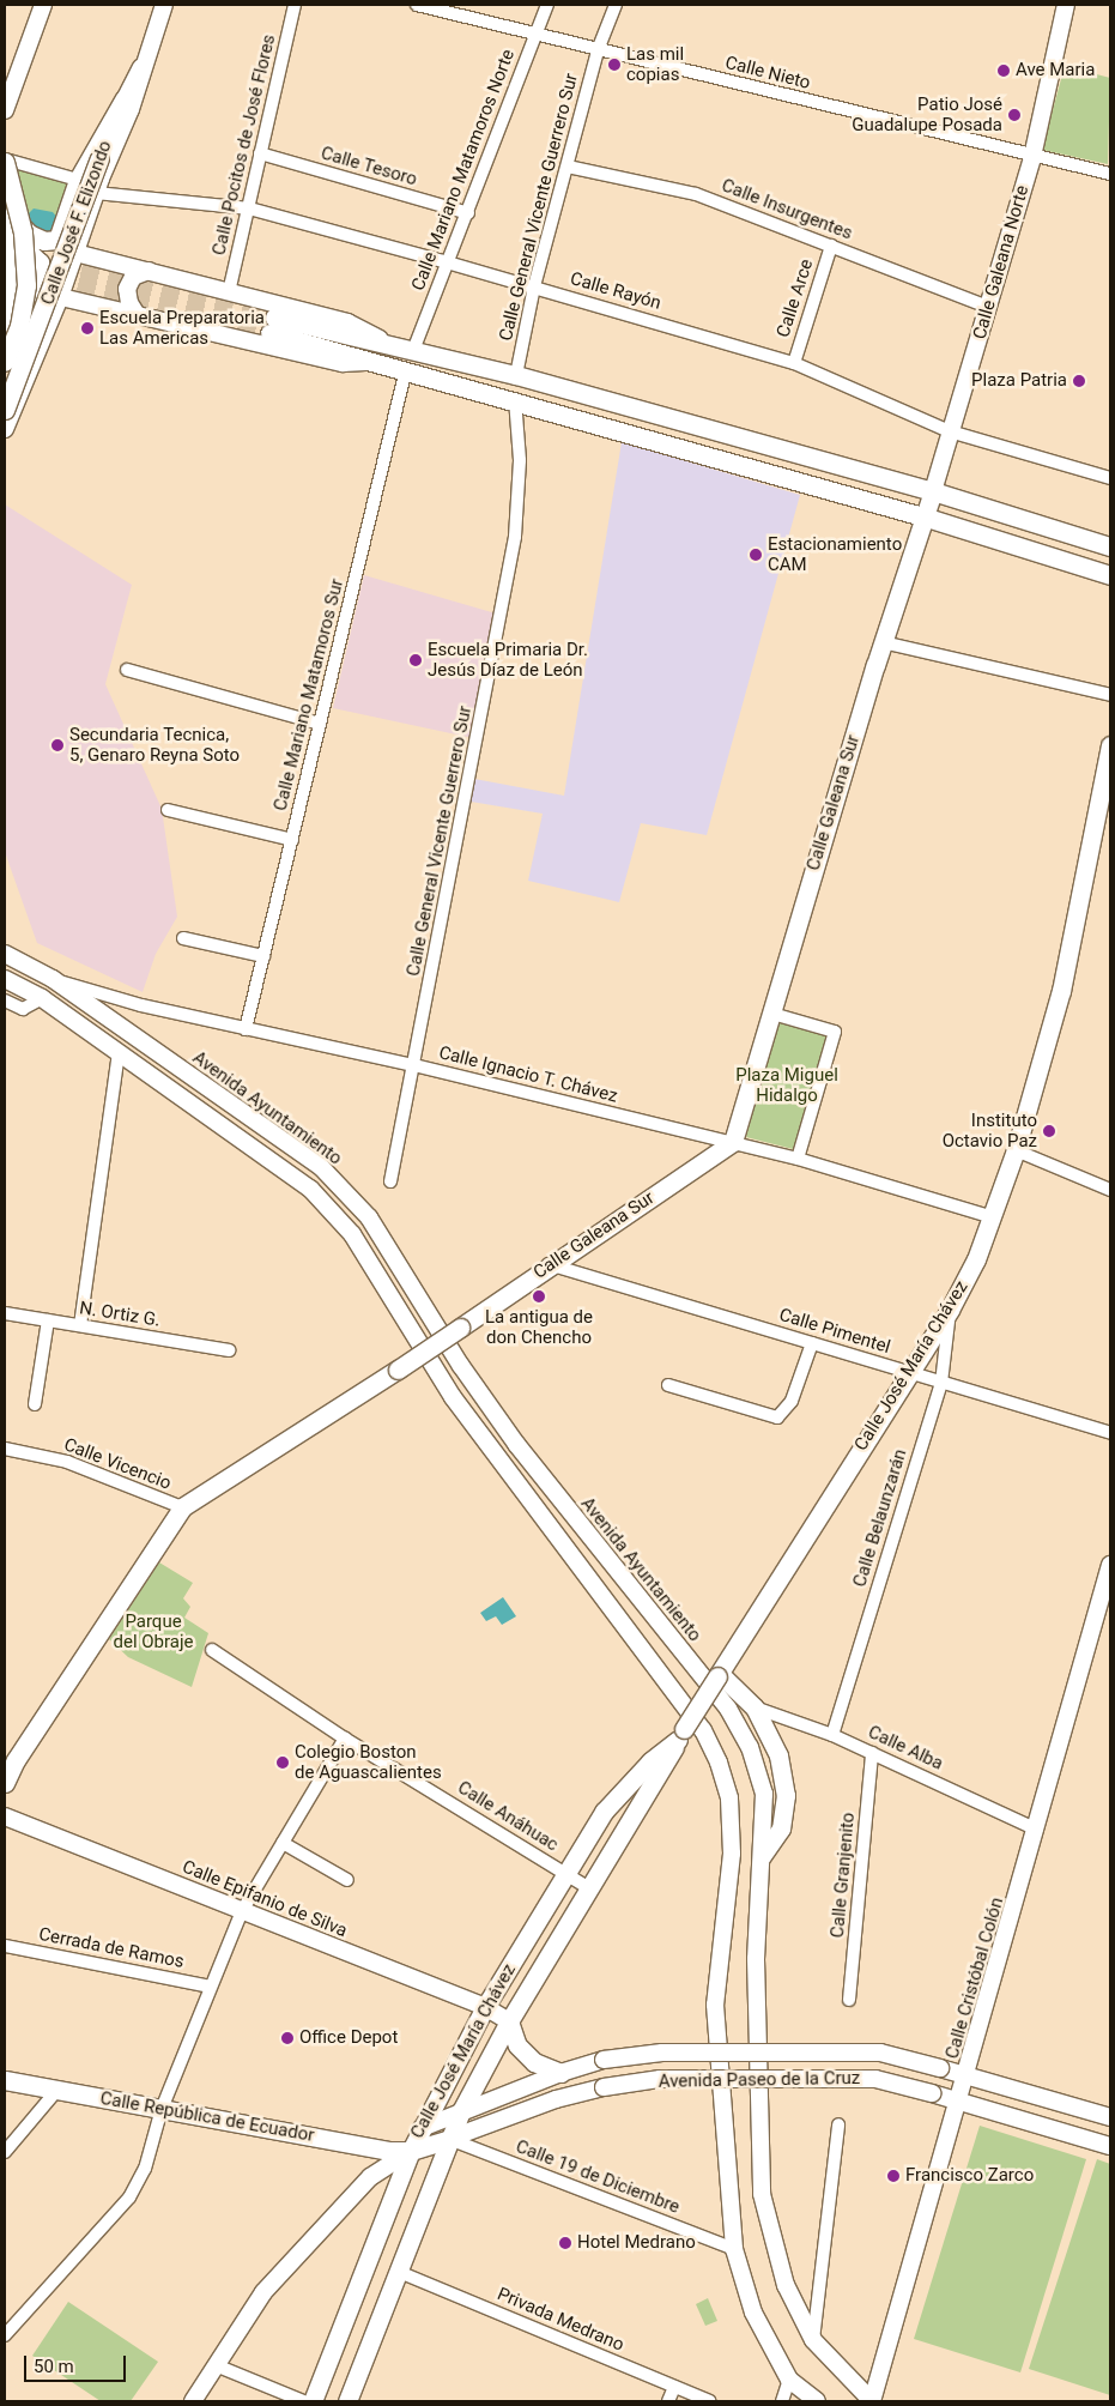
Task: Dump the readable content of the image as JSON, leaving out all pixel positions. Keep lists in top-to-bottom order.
{
  "streets": {
    "main road": [
      "Calle José F. Elizondo",
      "Calle Galeana Norte",
      "Calle Galeana Sur",
      "Avenida Ayuntamiento",
      "Calle José María Chávez",
      "Calle Epifanio de Silva",
      "Calle Cristóbal Colón",
      "Avenida Paseo de la Cruz",
      "Calle República de Ecuador"
    ],
    "street": [
      "Calle Nieto",
      "Calle Pocitos de José Flores",
      "Calle Tesoro",
      "Calle Mariano Matamoros Norte",
      "Calle General Vicente Guerrero Sur",
      "Calle Insurgentes",
      "Calle Rayón",
      "Calle Arce",
      "Calle Mariano Matamoros Sur",
      "Calle Ignacio T. Chávez",
      "N. Ortiz G.",
      "Calle Pimentel",
      "Calle Vicencio",
      "Calle Belaunzarán",
      "Calle Alba",
      "Calle Anáhuac",
      "Calle Granjenito",
      "Cerrada de Ramos",
      "Calle 19 de Diciembre",
      "Privada Medrano"
    ]
  },
  "crossings": [
    ["Calle Nieto", "Calle Mariano Matamoros Norte"],
    ["Calle Nieto", "Calle General Vicente Guerrero Sur"],
    ["Calle Nieto", "Calle Galeana Norte"],
    ["Calle Pocitos de José Flores", "Calle Tesoro"],
    ["Calle Pocitos de José Flores", "Calle Rayón"],
    ["Calle Tesoro", "Calle Mariano Matamoros Norte"],
    ["Calle Mariano Matamoros Norte", "Calle Rayón"],
    ["Calle General Vicente Guerrero Sur", "Calle Insurgentes"],
    ["Calle General Vicente Guerrero Sur", "Calle Rayón"],
    ["Calle General Vicente Guerrero Sur", "Calle Ignacio T. Chávez"],
    ["Calle Insurgentes", "Calle Galeana Norte"],
    ["Calle Insurgentes", "Calle Arce"],
    ["Calle Galeana Norte", "Calle Rayón"],
    ["Calle Galeana Norte", "Calle Galeana Sur"],
    ["Calle Rayón", "Calle Arce"],
    ["Calle Mariano Matamoros Sur", "Calle Ignacio T. Chávez"],
    ["Calle Galeana Sur", "Calle Ignacio T. Chávez"],
    ["Calle Galeana Sur", "Calle Pimentel"],
    ["Calle Galeana Sur", "Calle Vicencio"],
    ["Calle Ignacio T. Chávez", "Avenida Ayuntamiento"],
    ["Calle Ignacio T. Chávez", "Calle José María Chávez"],
    ["Avenida Ayuntamiento", "Calle Cristóbal Colón"],
    ["Calle Pimentel", "Calle José María Chávez"],
    ["Calle Pimentel", "Calle Belaunzarán"],
    ["Calle José María Chávez", "Calle Belaunzarán"],
    ["Calle José María Chávez", "Calle Anáhuac"],
    ["Calle José María Chávez", "Calle Epifanio de Silva"],
    ["Calle José María Chávez", "Avenida Paseo de la Cruz"],
    ["Calle José María Chávez", "Calle República de Ecuador"],
    ["Calle José María Chávez", "Calle 19 de Diciembre"],
    ["Calle José María Chávez", "Privada Medrano"],
    ["Calle Belaunzarán", "Calle Alba"],
    ["Calle Alba", "Calle Granjenito"],
    ["Calle Alba", "Calle Cristóbal Colón"],
    ["Calle Cristóbal Colón", "Avenida Paseo de la Cruz"],
    ["Avenida Paseo de la Cruz", "Calle República de Ecuador"],
    ["Avenida Paseo de la Cruz", "Calle 19 de Diciembre"]
  ],
  "parks": ["Plaza Miguel Hidalgo", "Parque del Obraje"],
  "places": [
    "Las mil copias",
    "Ave Maria",
    "Patio José Guadalupe Posada",
    "Escuela Preparatoria Las Americas",
    "Plaza Patria",
    "Estacionamiento CAM",
    "Escuela Primaria Dr. Jesús Díaz de León",
    "Secundaria Tecnica, 5, Genaro Reyna Soto",
    "Instituto Octavio Paz",
    "La antigua de don Chencho",
    "Colegio Boston de Aguascalientes",
    "Office Depot",
    "Francisco Zarco",
    "Hotel Medrano"
  ],
  "scale_bar": "50 m"
}
